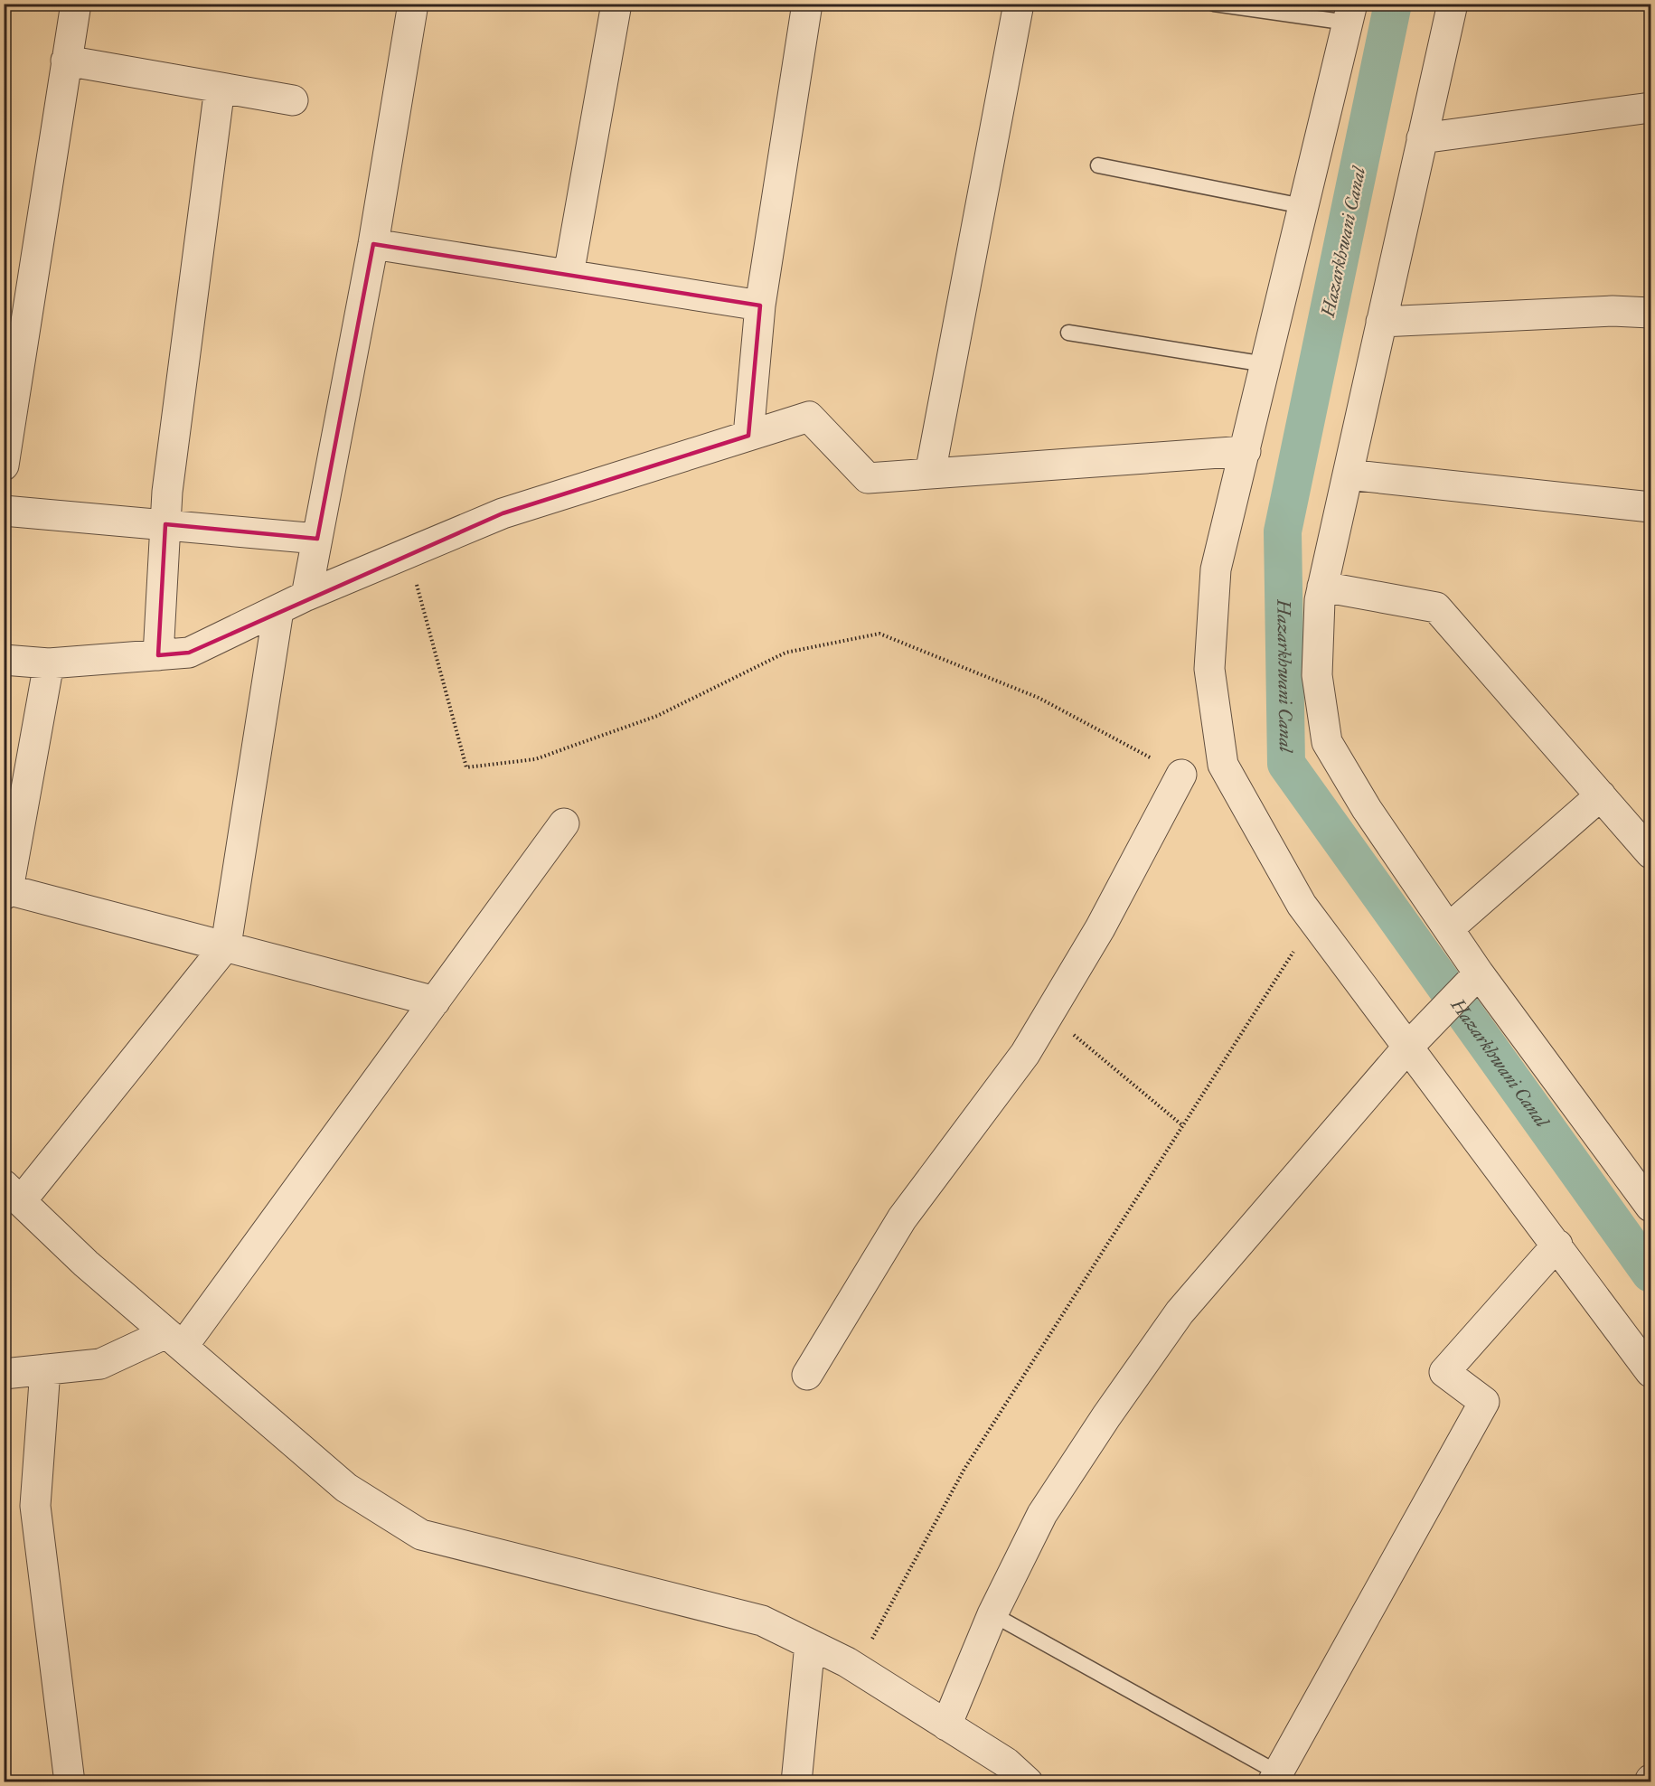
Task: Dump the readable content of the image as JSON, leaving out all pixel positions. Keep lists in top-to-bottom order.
{
  "water": ["Hazarkhwani Canal"]
}
